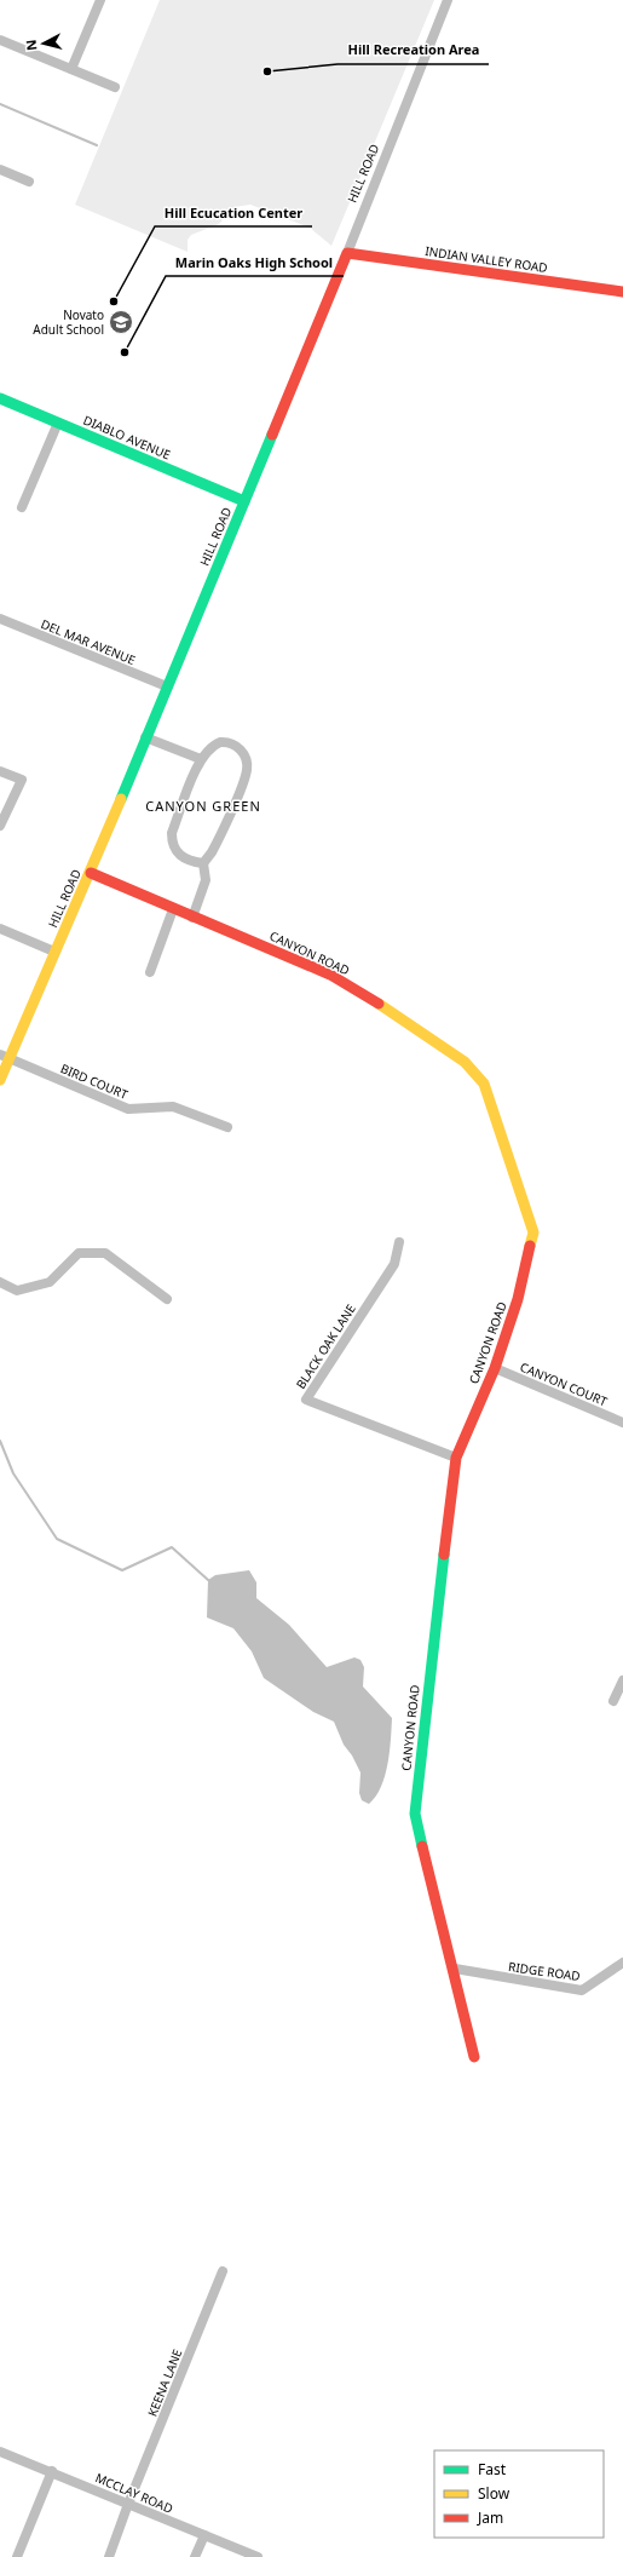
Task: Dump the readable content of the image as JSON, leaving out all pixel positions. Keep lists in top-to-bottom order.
{
  "streets": {
    "street": [
      "HILL ROAD",
      "INDIAN VALLEY ROAD",
      "DIABLO AVENUE",
      "DEL MAR AVENUE",
      "CANYON ROAD",
      "BIRD COURT",
      "BLACK OAK LANE",
      "CANYON COURT",
      "RIDGE ROAD",
      "KEENA LANE",
      "MCCLAY ROAD"
    ]
  },
  "crossings": [
    ["HILL ROAD", "INDIAN VALLEY ROAD"],
    ["HILL ROAD", "DIABLO AVENUE"],
    ["HILL ROAD", "DEL MAR AVENUE"],
    ["HILL ROAD", "CANYON ROAD"],
    ["HILL ROAD", "BIRD COURT"],
    ["CANYON ROAD", "BLACK OAK LANE"],
    ["CANYON ROAD", "CANYON COURT"],
    ["CANYON ROAD", "RIDGE ROAD"],
    ["KEENA LANE", "MCCLAY ROAD"]
  ],
  "districts": ["CANYON GREEN"],
  "places": {
    "other": ["Hill Recreation Area", "Hill Ecucation Center", "Marin Oaks High School"],
    "school or university": ["Novato Adult School"]
  },
  "legend": ["Fast", "Slow", "Jam"],
  "north": "left"
}
